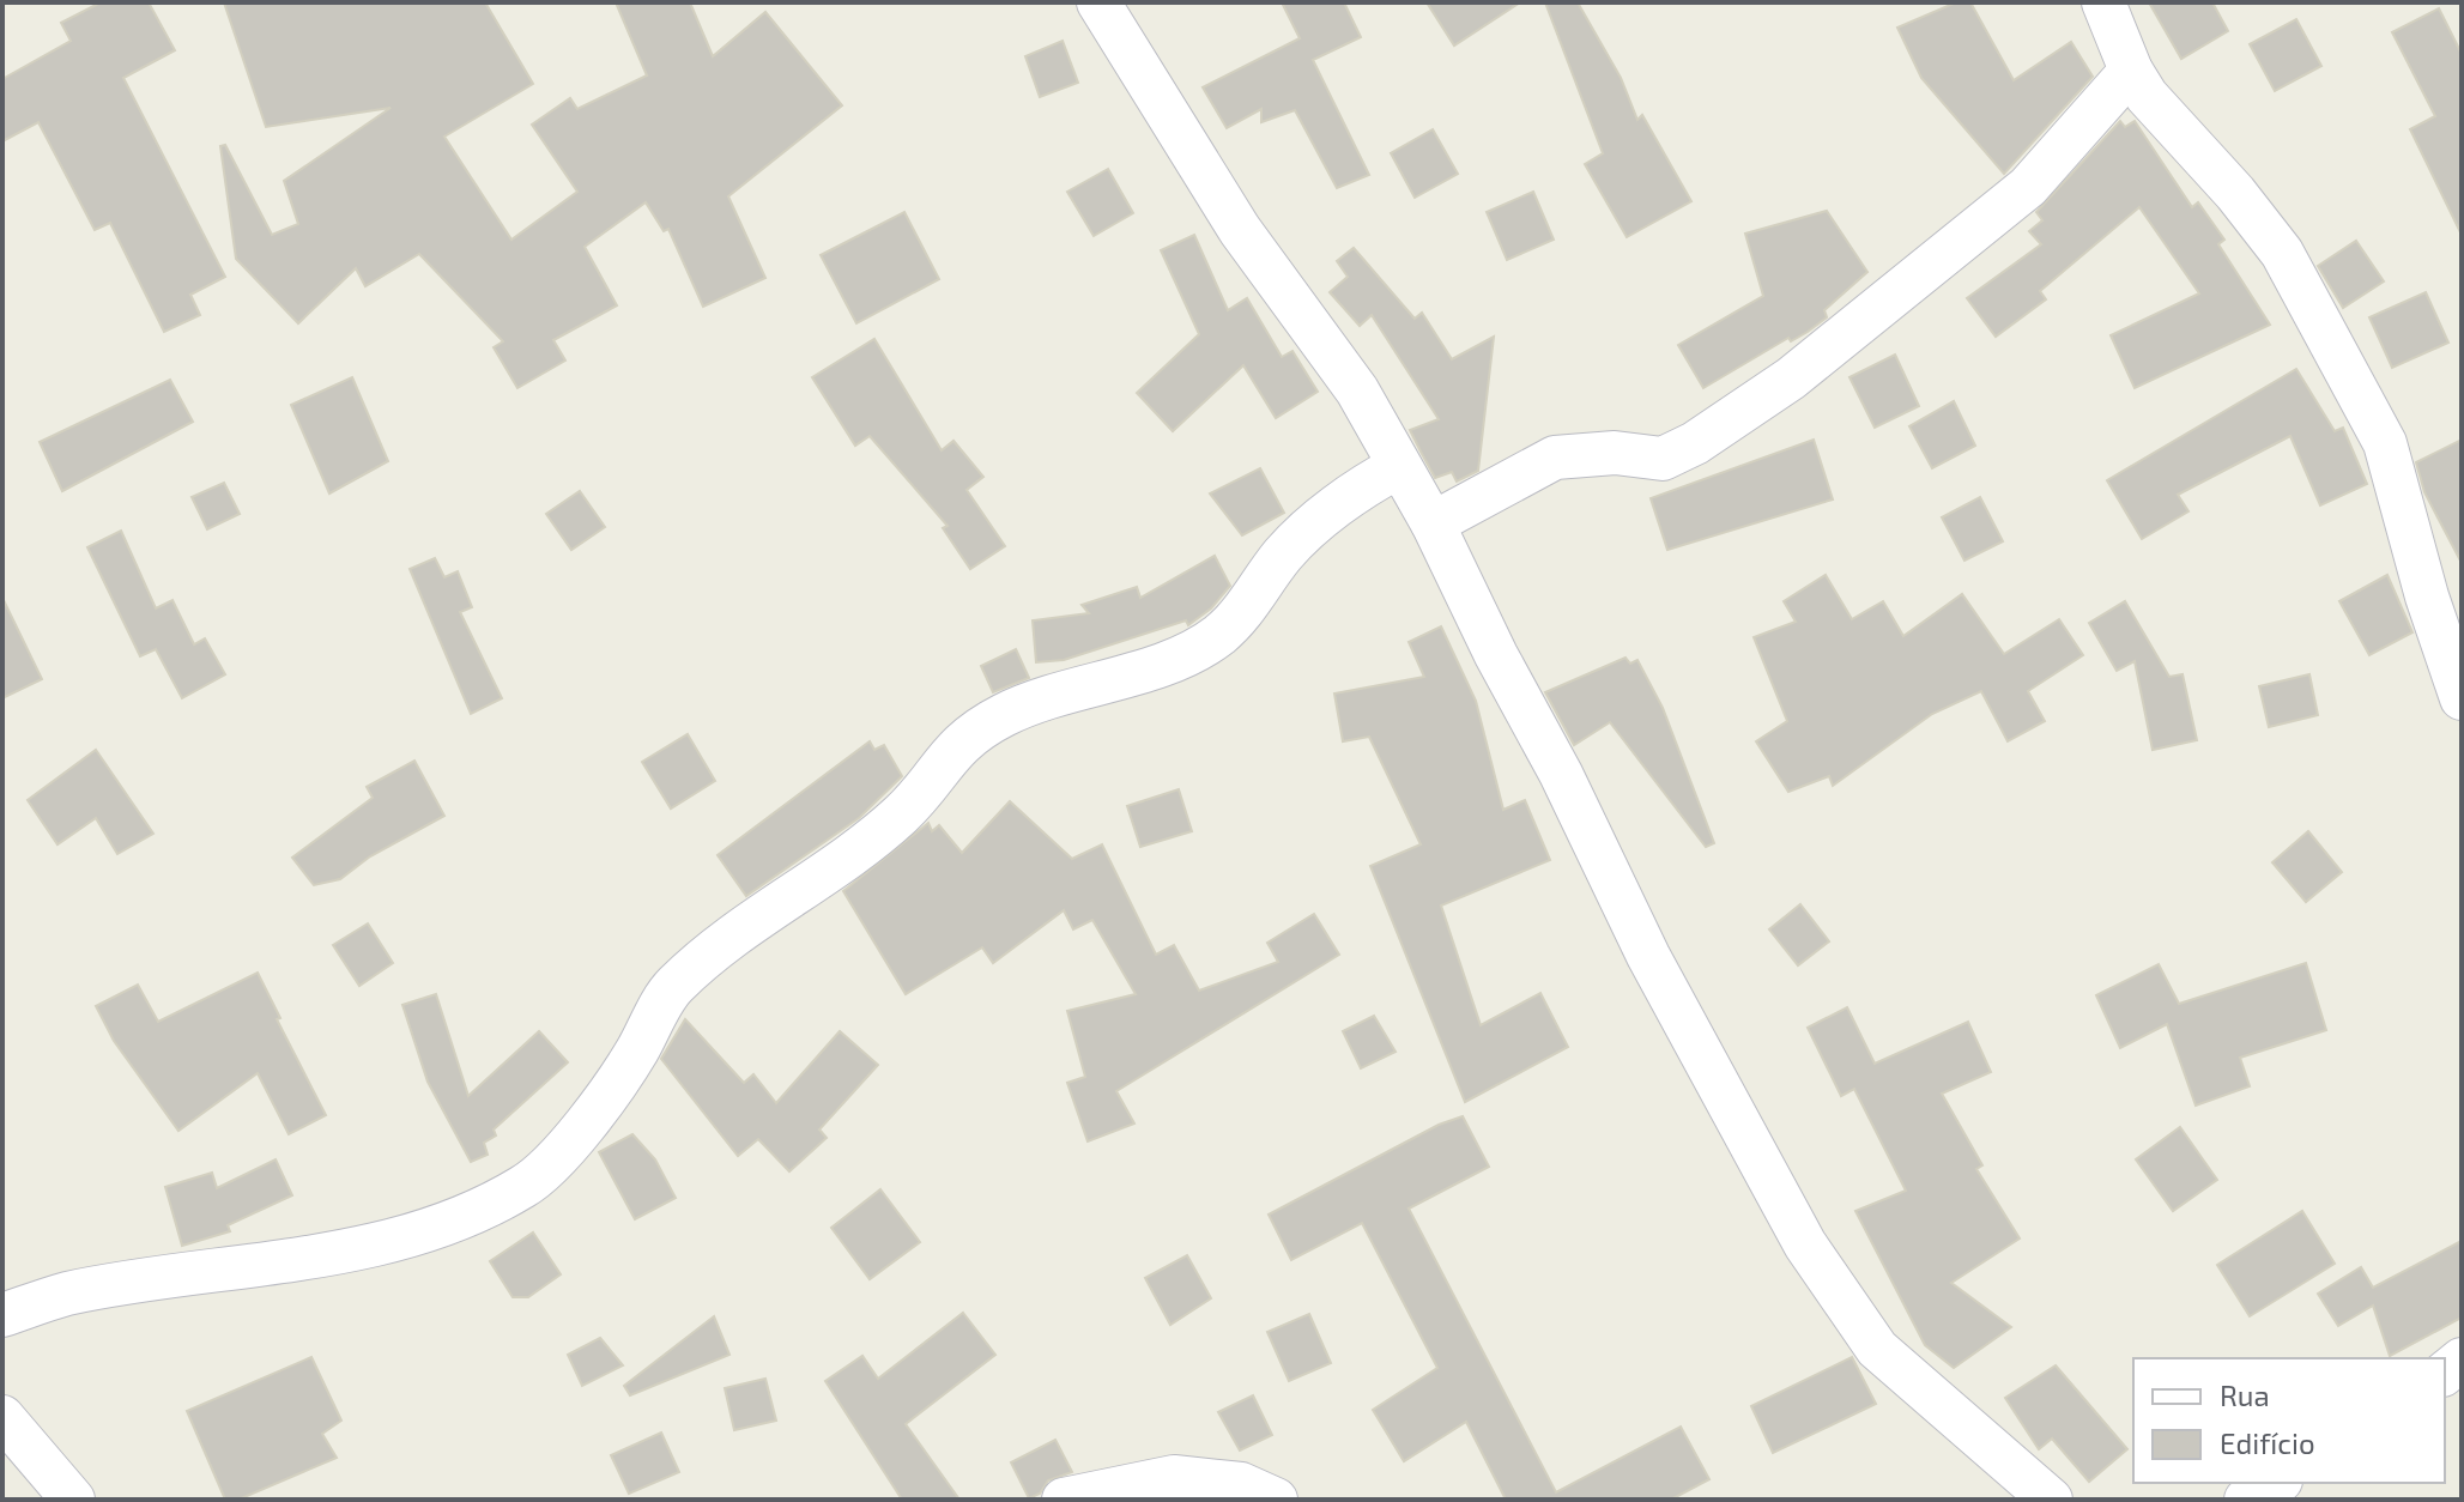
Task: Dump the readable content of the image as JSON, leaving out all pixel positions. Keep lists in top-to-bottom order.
{
  "legend": ["Rua", "Edifício"]
}
